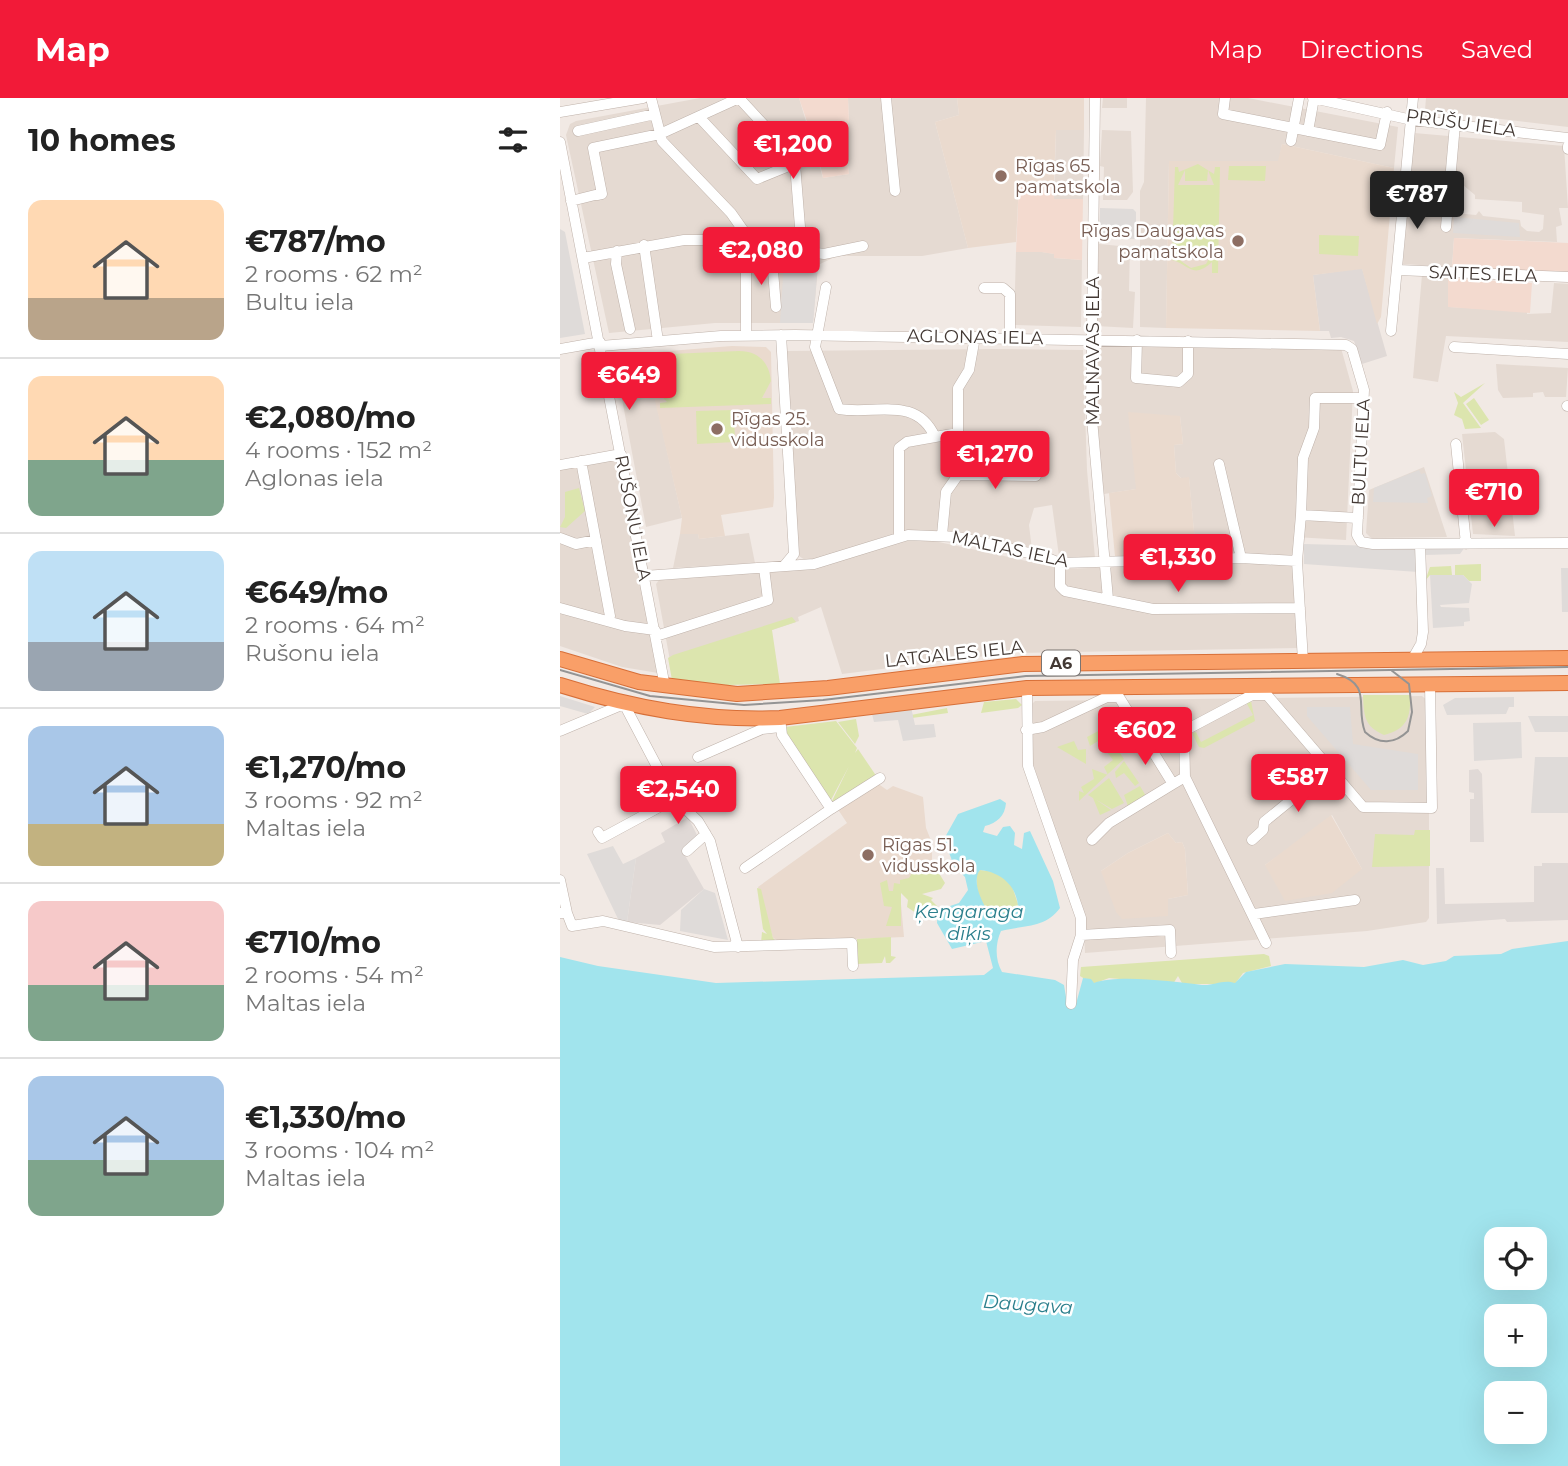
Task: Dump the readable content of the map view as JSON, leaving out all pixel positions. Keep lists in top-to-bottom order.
{
  "streets": {
    "highway": ["LATGALES IELA", "A6"],
    "street": [
      "PRŪŠU IELA",
      "SAITES IELA",
      "AGLONAS IELA",
      "MALNAVAS IELA",
      "BULTU IELA",
      "RUŠONU IELA",
      "MALTAS IELA"
    ]
  },
  "crossings": [
    ["AGLONAS IELA", "MALNAVAS IELA"],
    ["AGLONAS IELA", "BULTU IELA"],
    ["AGLONAS IELA", "RUŠONU IELA"],
    ["MALNAVAS IELA", "MALTAS IELA"],
    ["RUŠONU IELA", "MALTAS IELA"],
    ["RUŠONU IELA", "LATGALES IELA"]
  ],
  "water": ["Ķengaraga dīķis", "Daugava"],
  "places": [
    "Rīgas 65. pamatskola",
    "Rīgas Daugavas pamatskola",
    "Rīgas 25. vidusskola",
    "Rīgas 51. vidusskola"
  ],
  "page": {
    "header": "Map",
    "nav": ["Map", "Directions", "Saved"],
    "heading": "10 homes",
    "price": [
      "€1,200",
      "€787",
      "€2,080",
      "€649",
      "€1,270",
      "€710",
      "€1,330",
      "€602",
      "€587",
      "€2,540"
    ],
    "list": [
      {
        "name": "€787/mo",
        "note": "2 rooms · 62 m² · Bultu iela"
      },
      {
        "name": "€2,080/mo",
        "note": "4 rooms · 152 m² · Aglonas iela"
      },
      {
        "name": "€649/mo",
        "note": "2 rooms · 64 m² · Rušonu iela"
      },
      {
        "name": "€1,270/mo",
        "note": "3 rooms · 92 m² · Maltas iela"
      },
      {
        "name": "€710/mo",
        "note": "2 rooms · 54 m² · Maltas iela"
      },
      {
        "name": "€1,330/mo",
        "note": "3 rooms · 104 m² · Maltas iela"
      }
    ],
    "map_buttons": ["+", "−"]
  }
}
